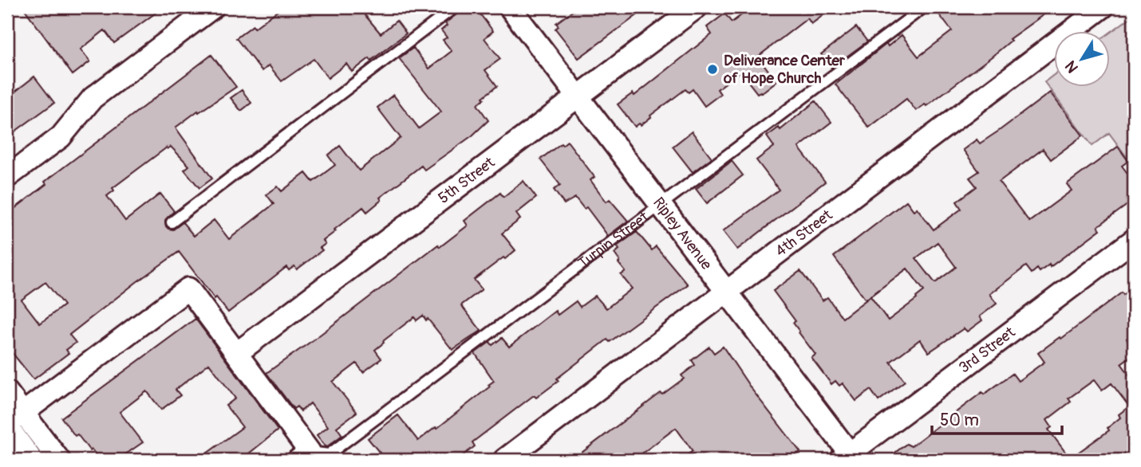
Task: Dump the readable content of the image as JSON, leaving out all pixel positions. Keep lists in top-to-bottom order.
{
  "streets": {
    "street": [
      "5th Street",
      "4th Street",
      "Ripley Avenue",
      "3rd Street"
    ],
    "lane": ["Turpin Street"]
  },
  "crossings": [
    ["5th Street", "Ripley Avenue"],
    ["4th Street", "Ripley Avenue"],
    ["Ripley Avenue", "Turpin Street"],
    ["Ripley Avenue", "3rd Street"]
  ],
  "places": ["Deliverance Center of Hope Church"],
  "scale_bar": "50 m",
  "north": "bottom left"
}
